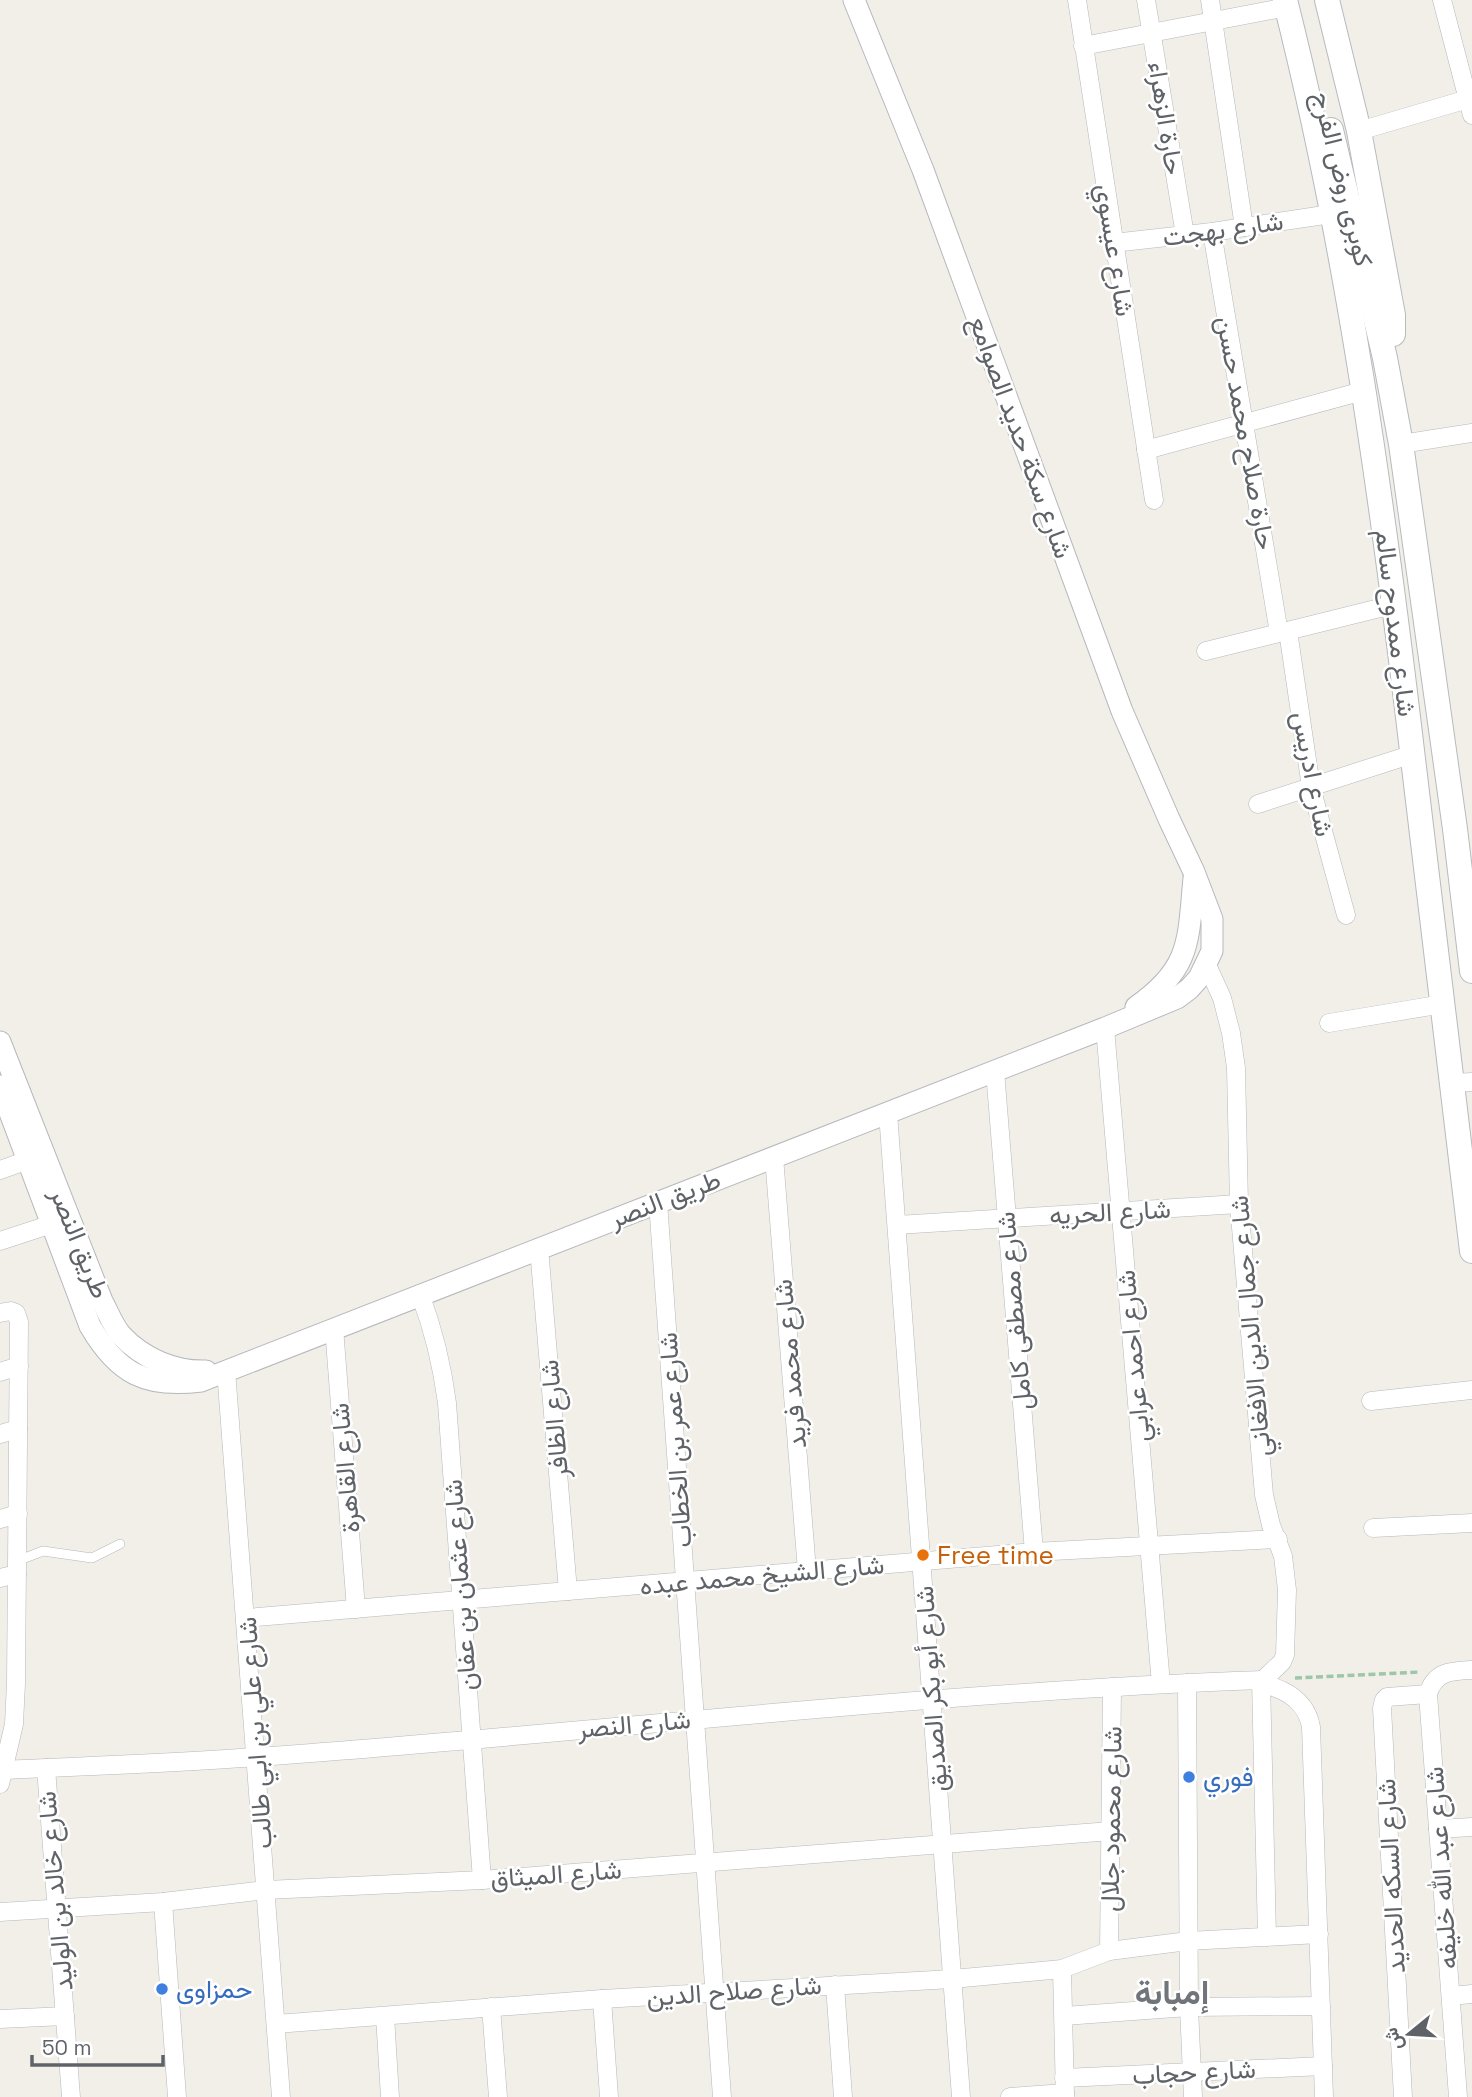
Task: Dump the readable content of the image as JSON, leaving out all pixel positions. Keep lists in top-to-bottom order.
{
  "streets": {
    "main road": ["كوبرى روض الفرج", "شارع ممدوح سالم"],
    "street": [
      "حارة الزهراء",
      "شارع بهجت",
      "شارع عيسوي",
      "حارة صلاح محمد حسن",
      "شارع سكة حديد الصوامع",
      "شارع ادريس",
      "طريق النصر",
      "شارع الحريه",
      "شارع مصطفى كامل",
      "شارع جمال الدين الافغاني",
      "شارع احمد عرابي",
      "شارع محمد فريد",
      "شارع الظافر",
      "شارع عمر بن الخطاب",
      "شارع القاهرة",
      "شارع الشيخ محمد عبده",
      "شارع عثمان بن عفان",
      "شارع أبو بكر الصديق",
      "شارع النصر",
      "شارع علي بن ابي طالب",
      "شارع محمود جلال",
      "شارع عبد الله خليفه",
      "شارع الميثاق",
      "شارع السكه الحديد",
      "شارع خالد بن الوليد",
      "شارع صلاح الدين",
      "شارع حجاب"
    ]
  },
  "crossings": [
    ["حارة الزهراء", "شارع بهجت"],
    ["كوبرى روض الفرج", "شارع ممدوح سالم"],
    ["شارع بهجت", "شارع عيسوي"],
    ["شارع بهجت", "حارة صلاح محمد حسن"],
    ["شارع بهجت", "شارع ممدوح سالم"],
    ["حارة صلاح محمد حسن", "شارع ادريس"],
    ["شارع سكة حديد الصوامع", "شارع جمال الدين الافغاني"],
    ["طريق النصر", "شارع مصطفى كامل"],
    ["طريق النصر", "شارع احمد عرابي"],
    ["طريق النصر", "شارع محمد فريد"],
    ["طريق النصر", "شارع الظافر"],
    ["طريق النصر", "شارع عمر بن الخطاب"],
    ["طريق النصر", "شارع القاهرة"],
    ["طريق النصر", "شارع عثمان بن عفان"],
    ["طريق النصر", "شارع أبو بكر الصديق"],
    ["طريق النصر", "شارع علي بن ابي طالب"],
    ["شارع الحريه", "شارع مصطفى كامل"],
    ["شارع الحريه", "شارع جمال الدين الافغاني"],
    ["شارع الحريه", "شارع احمد عرابي"],
    ["شارع الحريه", "شارع أبو بكر الصديق"],
    ["شارع مصطفى كامل", "شارع الشيخ محمد عبده"],
    ["شارع جمال الدين الافغاني", "شارع الشيخ محمد عبده"],
    ["شارع جمال الدين الافغاني", "شارع النصر"],
    ["شارع احمد عرابي", "شارع الشيخ محمد عبده"],
    ["شارع احمد عرابي", "شارع النصر"],
    ["شارع محمد فريد", "شارع الشيخ محمد عبده"],
    ["شارع الظافر", "شارع الشيخ محمد عبده"],
    ["شارع عمر بن الخطاب", "شارع الشيخ محمد عبده"],
    ["شارع عمر بن الخطاب", "شارع النصر"],
    ["شارع عمر بن الخطاب", "شارع الميثاق"],
    ["شارع عمر بن الخطاب", "شارع صلاح الدين"],
    ["شارع القاهرة", "شارع الشيخ محمد عبده"],
    ["شارع الشيخ محمد عبده", "شارع عثمان بن عفان"],
    ["شارع الشيخ محمد عبده", "شارع أبو بكر الصديق"],
    ["شارع الشيخ محمد عبده", "شارع علي بن ابي طالب"],
    ["شارع عثمان بن عفان", "شارع النصر"],
    ["شارع عثمان بن عفان", "شارع الميثاق"],
    ["شارع أبو بكر الصديق", "شارع النصر"],
    ["شارع أبو بكر الصديق", "شارع الميثاق"],
    ["شارع أبو بكر الصديق", "شارع صلاح الدين"],
    ["شارع النصر", "شارع علي بن ابي طالب"],
    ["شارع النصر", "شارع محمود جلال"],
    ["شارع النصر", "شارع خالد بن الوليد"],
    ["شارع علي بن ابي طالب", "شارع الميثاق"],
    ["شارع علي بن ابي طالب", "شارع صلاح الدين"],
    ["شارع محمود جلال", "شارع الميثاق"],
    ["شارع محمود جلال", "شارع صلاح الدين"],
    ["شارع عبد الله خليفه", "شارع السكه الحديد"],
    ["شارع الميثاق", "شارع خالد بن الوليد"]
  ],
  "districts": ["إمبابة"],
  "places": ["Free time", "فوري", "حمزاوى"],
  "scale_bar": "50 m",
  "north": "left"
}
